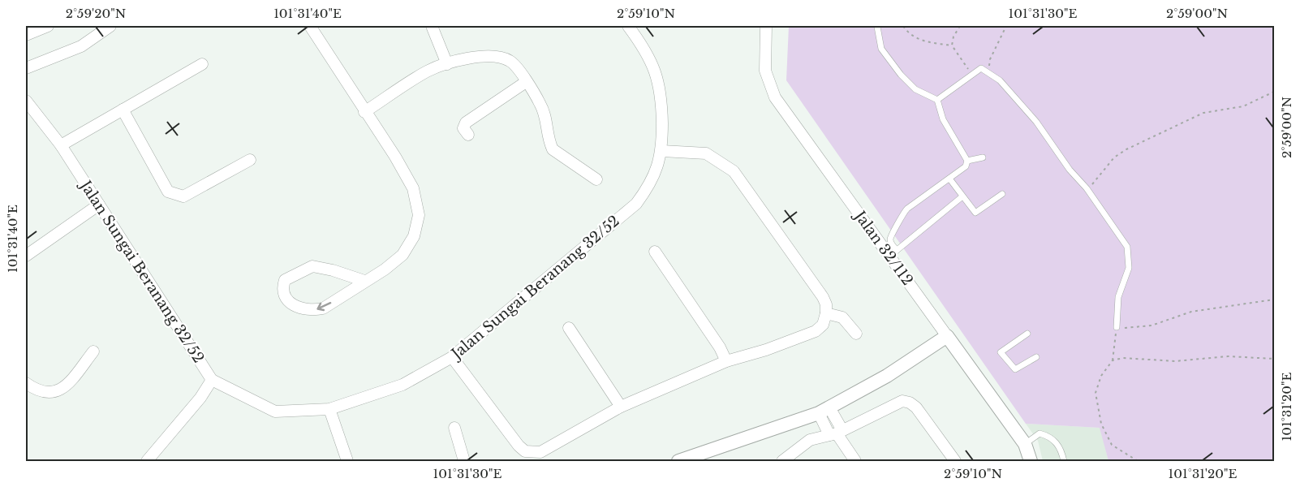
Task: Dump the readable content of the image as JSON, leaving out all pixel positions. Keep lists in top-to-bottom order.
{
  "streets": {
    "street": ["Jalan 32/112", "Jalan Sungai Beranang 32/52"]
  },
  "coordinates": [
    "2°59'20\"N",
    "101°31'40\"E",
    "2°59'10\"N",
    "101°31'30\"E",
    "2°59'00\"N",
    "101°31'20\"E"
  ]
}
